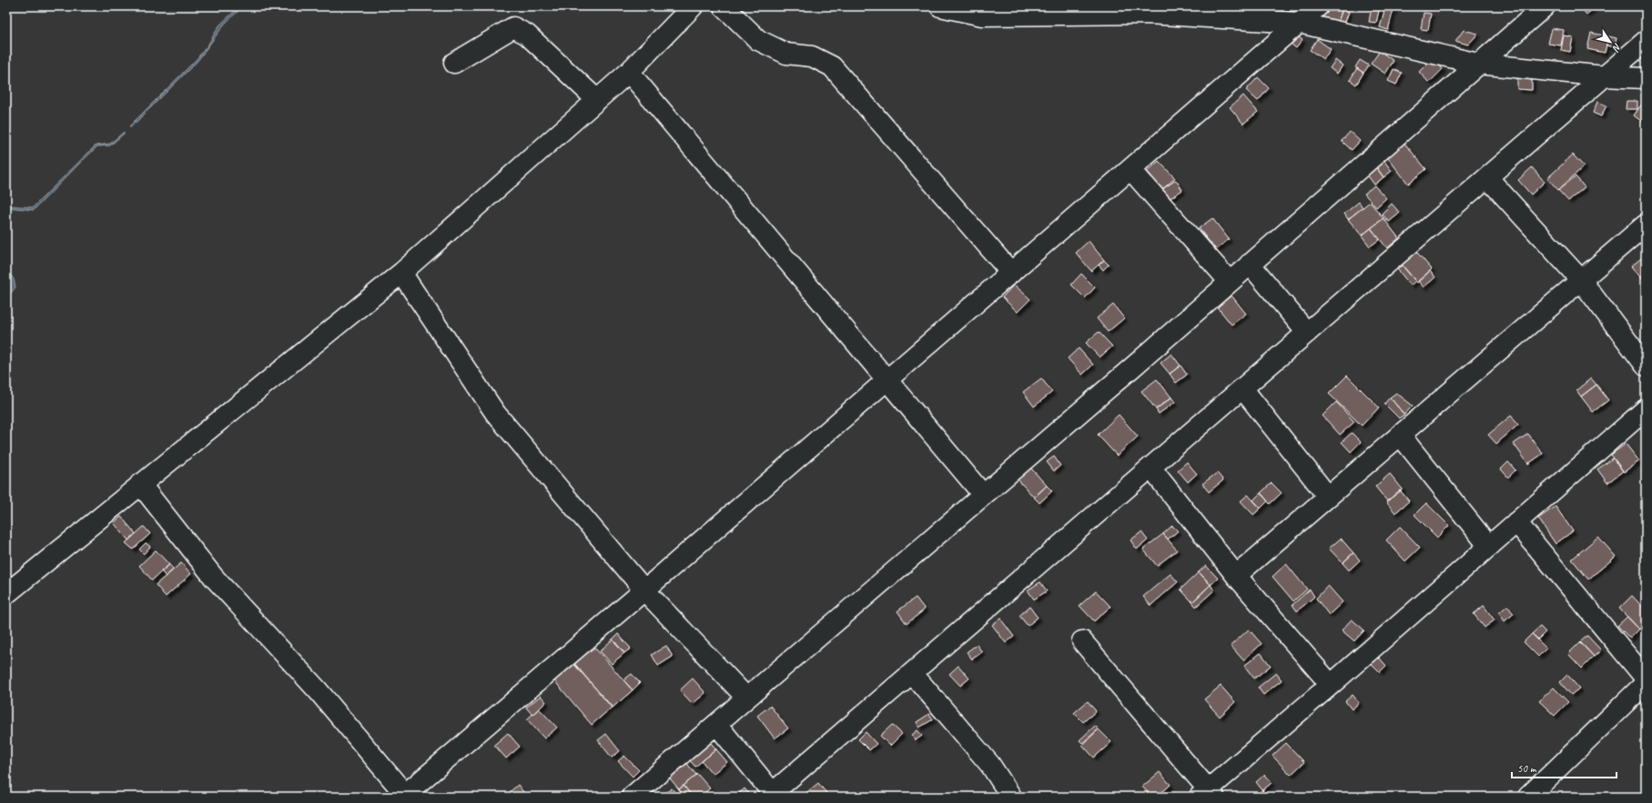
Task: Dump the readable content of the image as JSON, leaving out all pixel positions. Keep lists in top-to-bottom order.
{
  "scale_bar": "50 m",
  "north": "bottom right"
}
